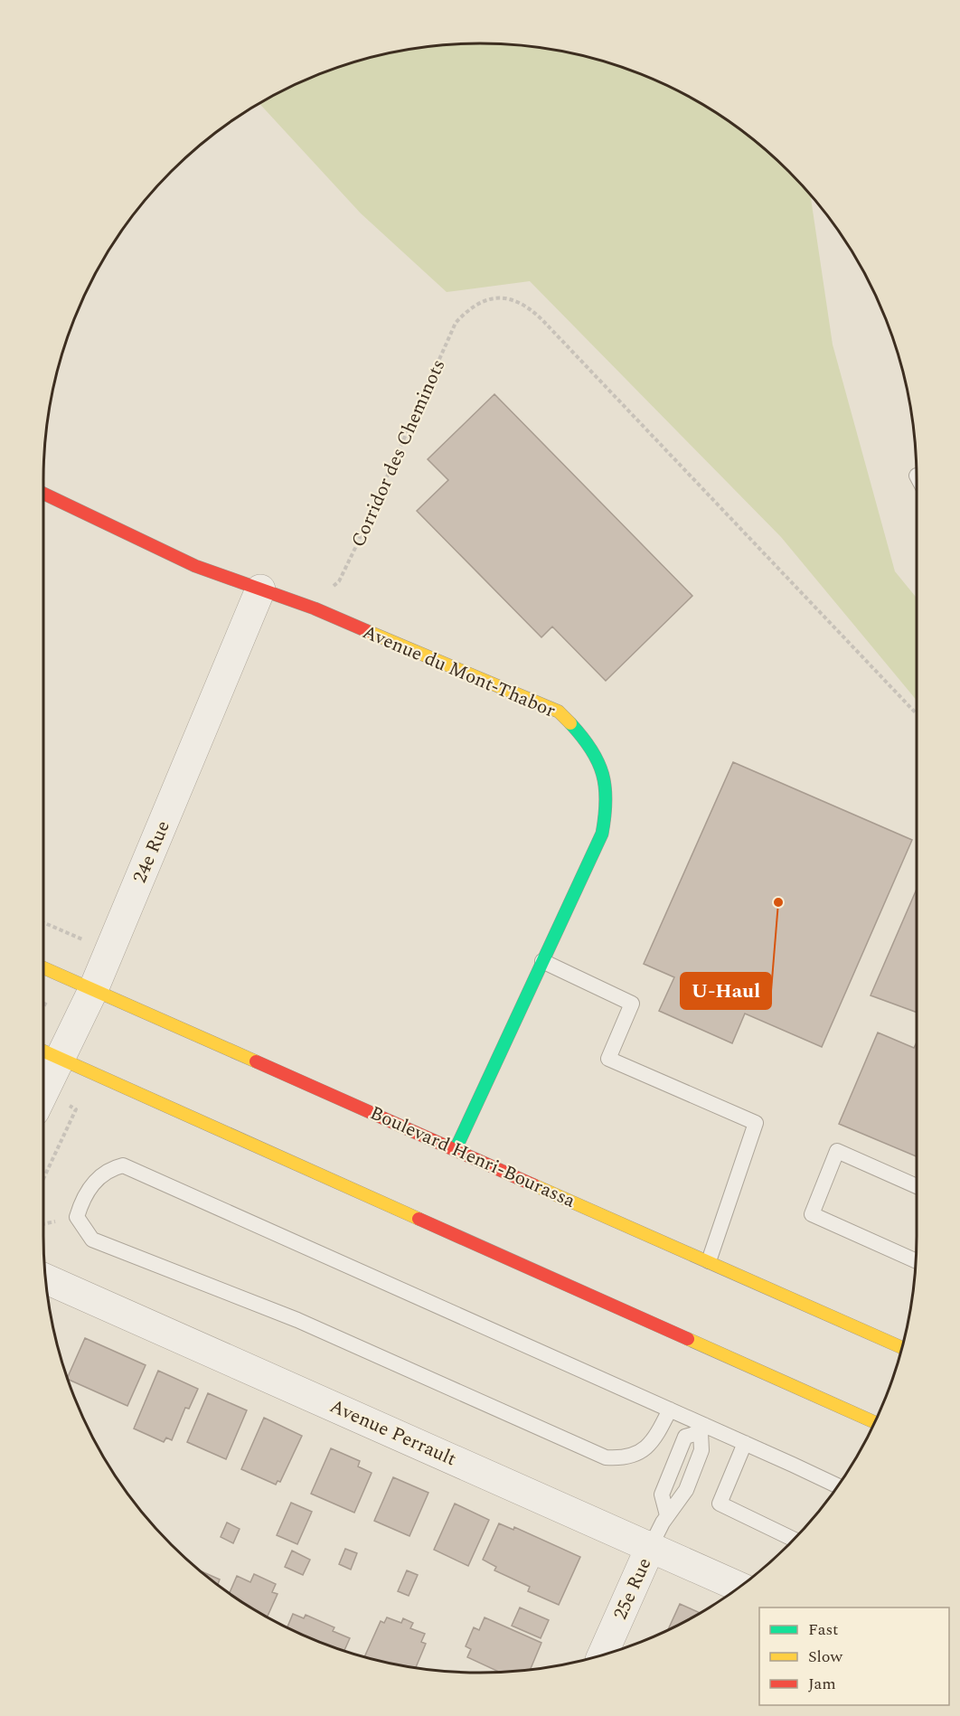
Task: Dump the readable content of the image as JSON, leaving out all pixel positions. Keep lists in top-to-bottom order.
{
  "streets": {
    "main road": ["Avenue du Mont-Thabor", "Boulevard Henri-Bourassa"],
    "street": ["24e Rue", "Avenue Perrault", "25e Rue"],
    "path": ["Corridor des Cheminots"]
  },
  "crossings": [
    ["Avenue du Mont-Thabor", "24e Rue"],
    ["Avenue du Mont-Thabor", "Boulevard Henri-Bourassa"],
    ["24e Rue", "Boulevard Henri-Bourassa"],
    ["Avenue Perrault", "25e Rue"]
  ],
  "places": ["U-Haul"],
  "legend": ["Fast", "Slow", "Jam"]
}
